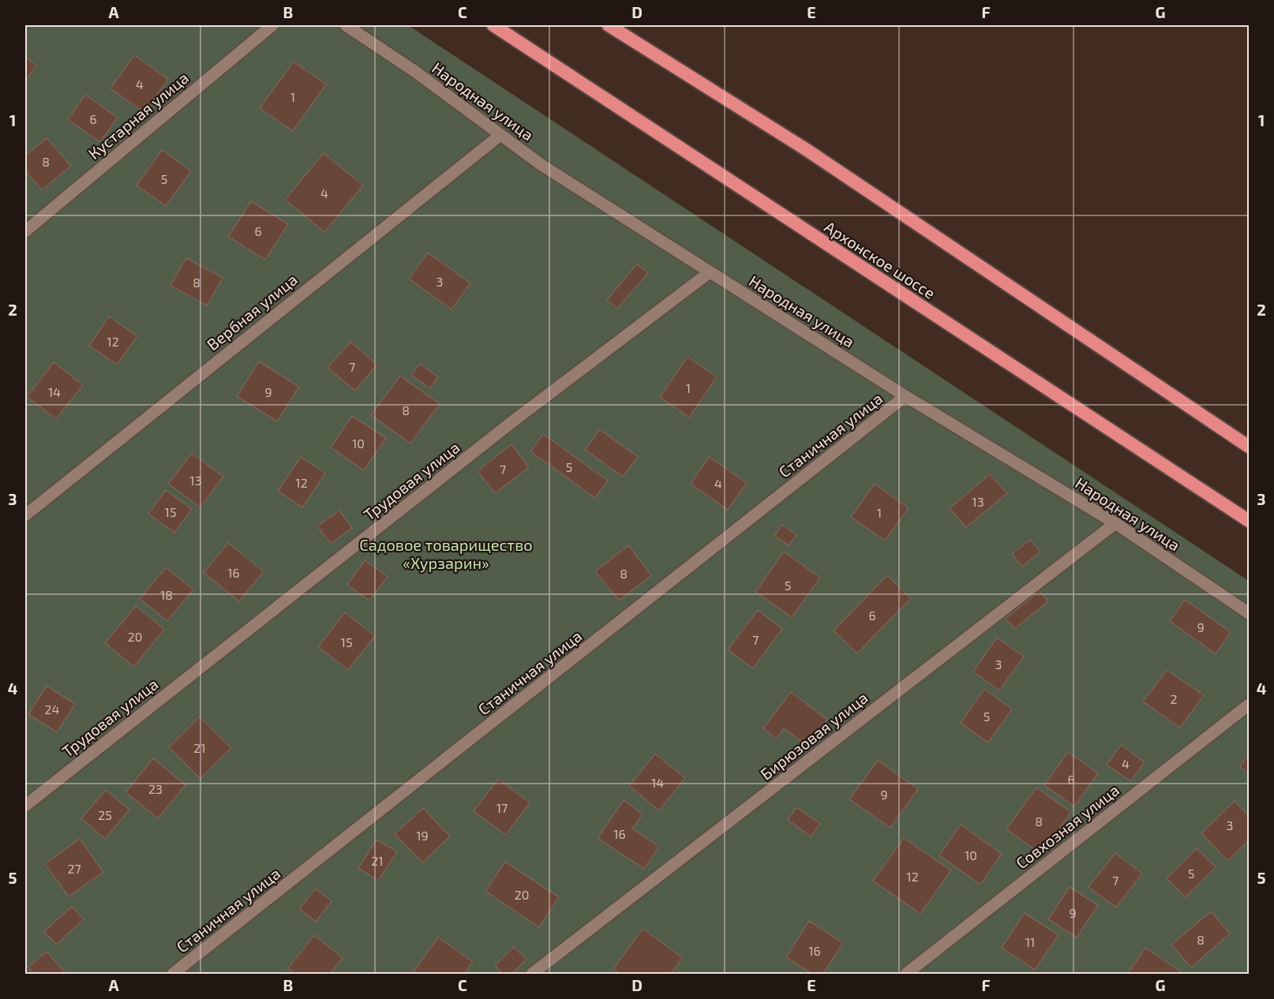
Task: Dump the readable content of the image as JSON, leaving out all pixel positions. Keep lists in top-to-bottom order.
{
  "streets": {
    "highway": ["Архонское шоссе"],
    "street": [
      "Народная улица",
      "Кустарная улица",
      "Вербная улица",
      "Станичная улица",
      "Трудовая улица",
      "Бирюзовая улица",
      "Совхозная улица"
    ]
  },
  "crossings": [
    ["Народная улица", "Вербная улица"],
    ["Народная улица", "Станичная улица"],
    ["Народная улица", "Трудовая улица"],
    ["Народная улица", "Бирюзовая улица"]
  ],
  "parks": ["Садовое товарищество «Хурзарин»"],
  "house_numbers": [
    "4",
    "1",
    "6",
    "8",
    "5",
    "4",
    "6",
    "3",
    "8",
    "12",
    "7",
    "1",
    "14",
    "9",
    "8",
    "10",
    "5",
    "7",
    "13",
    "12",
    "4",
    "13",
    "15",
    "1",
    "16",
    "8",
    "5",
    "18",
    "6",
    "9",
    "20",
    "7",
    "15",
    "3",
    "2",
    "24",
    "5",
    "21",
    "4",
    "6",
    "14",
    "23",
    "9",
    "17",
    "25",
    "8",
    "3",
    "16",
    "19",
    "10",
    "21",
    "27",
    "5",
    "12",
    "7",
    "20",
    "9",
    "8",
    "11",
    "16"
  ],
  "grid": {
    "columns": [
      "A",
      "B",
      "C",
      "D",
      "E",
      "F",
      "G"
    ],
    "rows": [
      "1",
      "2",
      "3",
      "4",
      "5"
    ]
  }
}
